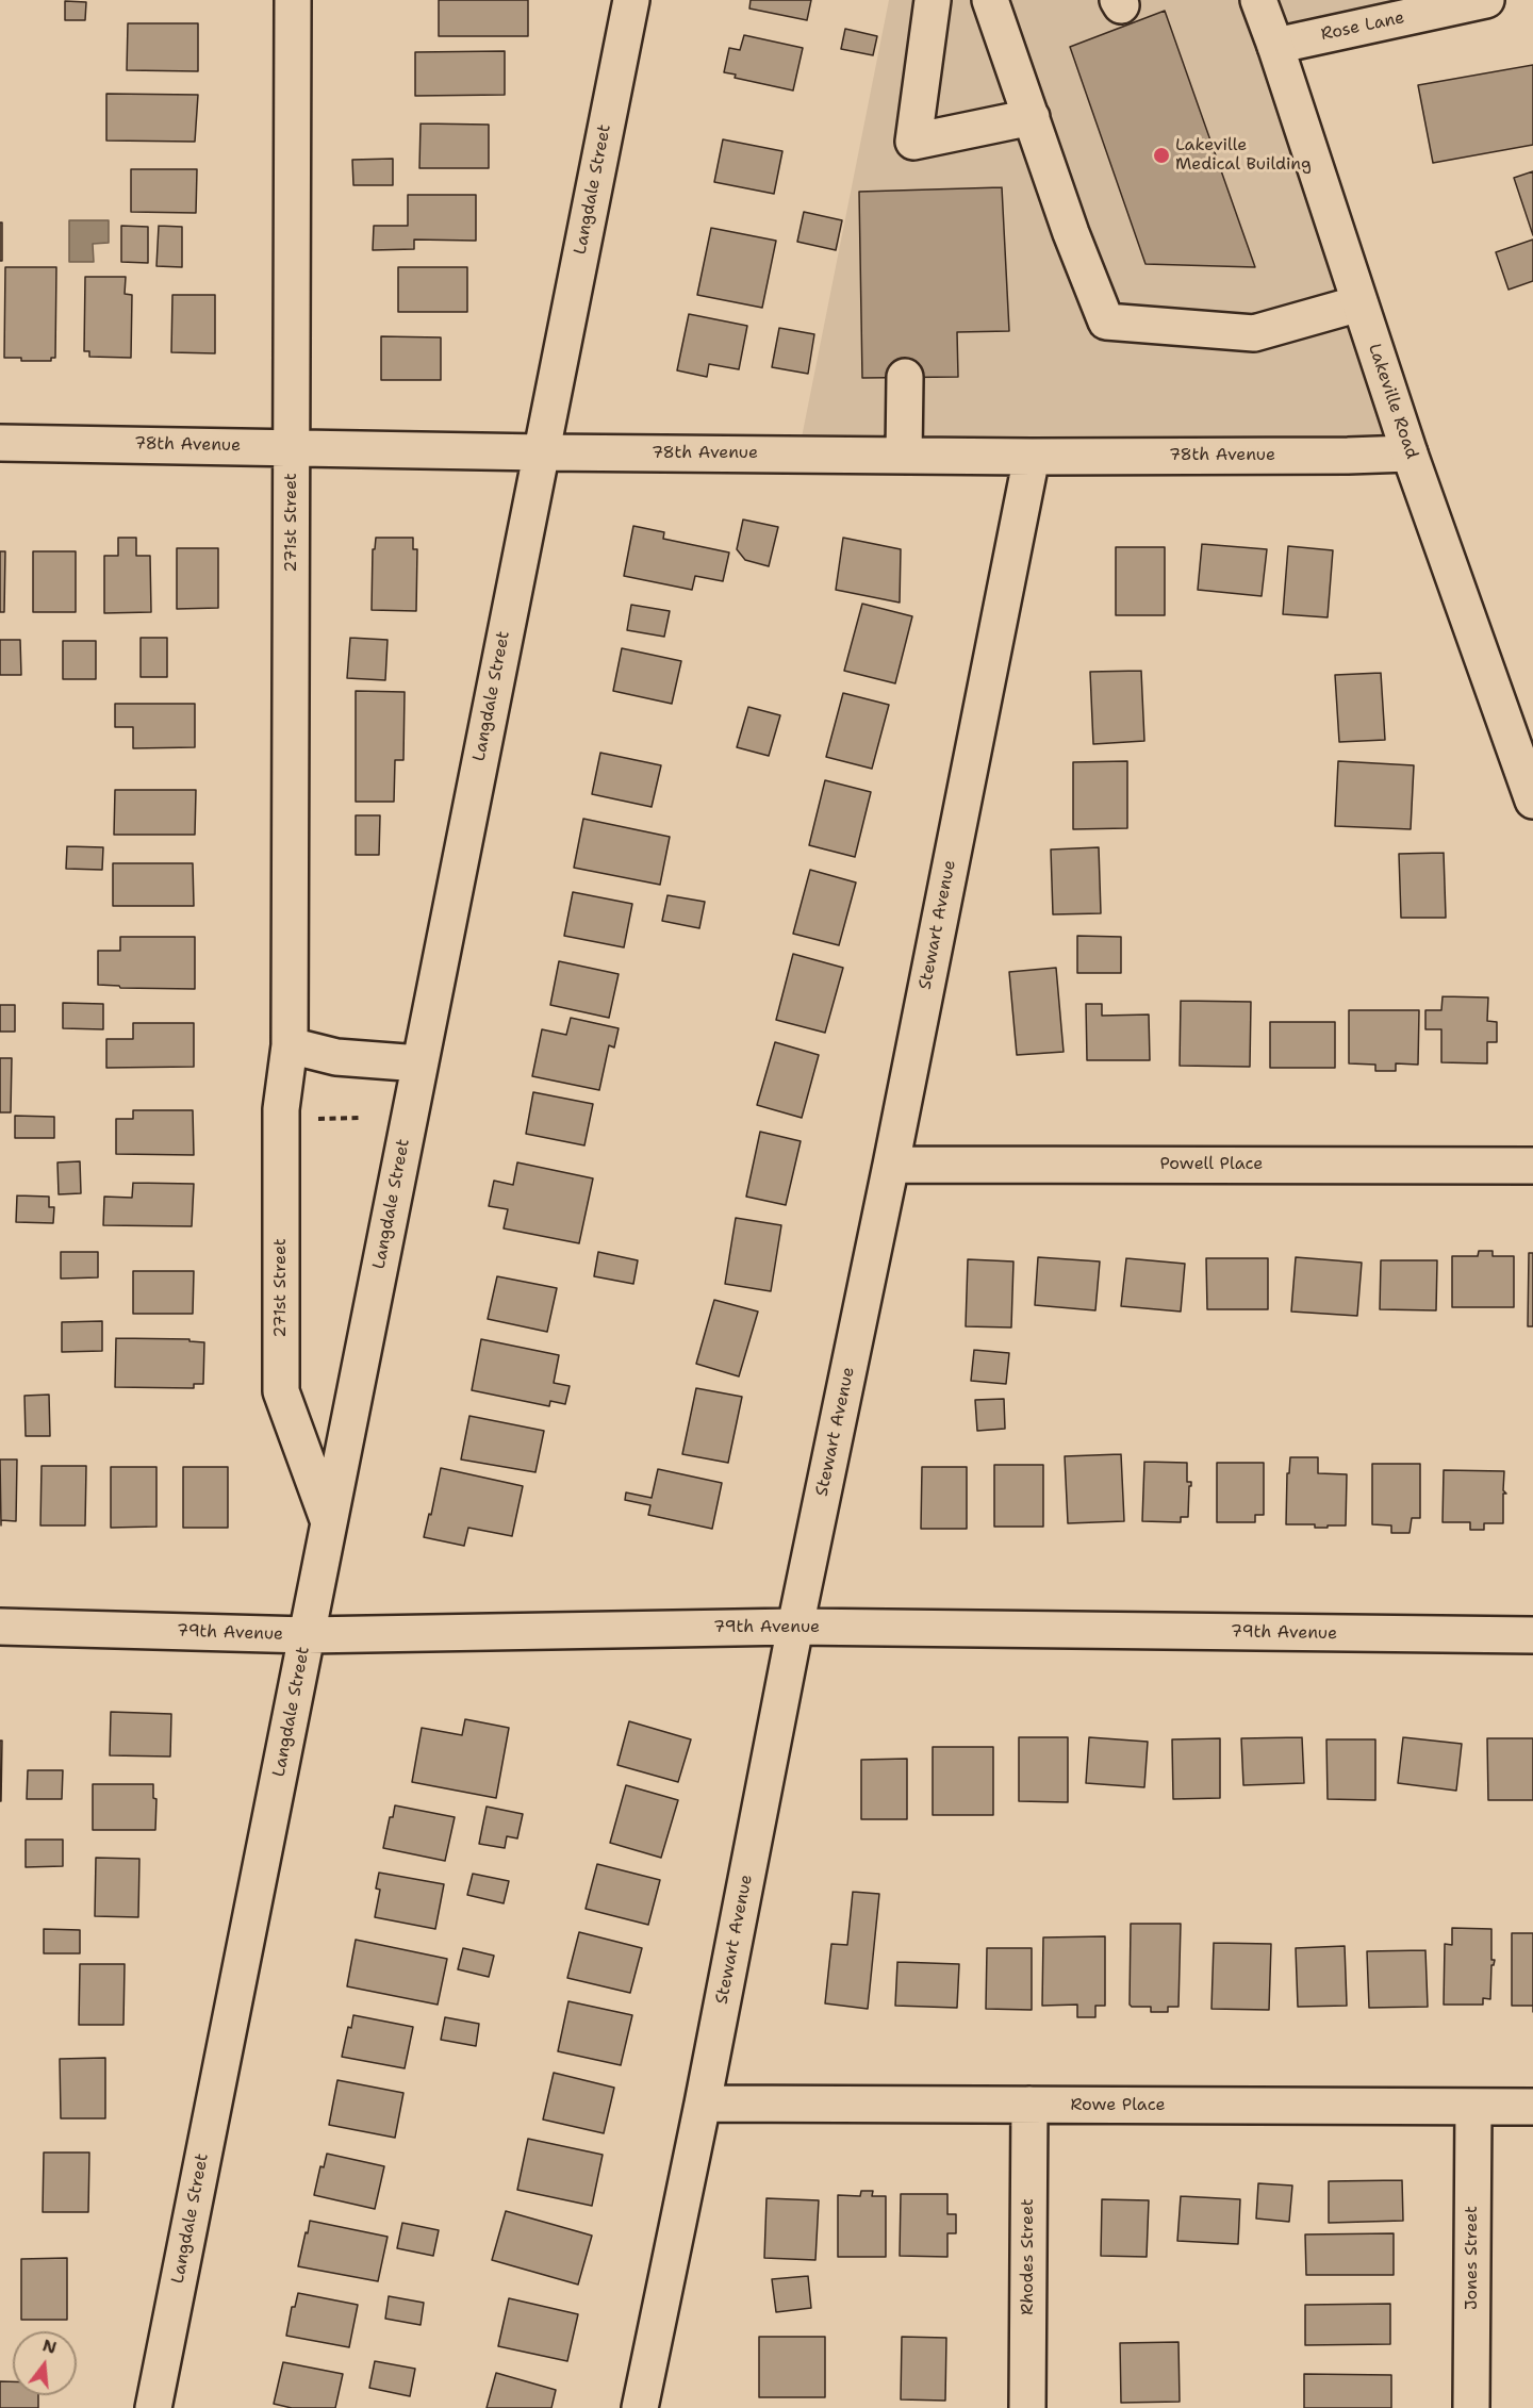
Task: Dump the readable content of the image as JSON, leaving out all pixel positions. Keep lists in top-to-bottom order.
{
  "streets": {
    "street": [
      "Rose Lane",
      "Langdale Street",
      "Lakeville Road",
      "78th Avenue",
      "271st Street",
      "Stewart Avenue",
      "Powell Place",
      "79th Avenue",
      "Rowe Place",
      "Rhodes Street",
      "Jones Street"
    ]
  },
  "crossings": [
    ["Rose Lane", "Lakeville Road"],
    ["Langdale Street", "78th Avenue"],
    ["Langdale Street", "271st Street"],
    ["Langdale Street", "79th Avenue"],
    ["Lakeville Road", "78th Avenue"],
    ["78th Avenue", "271st Street"],
    ["78th Avenue", "Stewart Avenue"],
    ["Stewart Avenue", "Powell Place"],
    ["Stewart Avenue", "79th Avenue"],
    ["Stewart Avenue", "Rowe Place"],
    ["Rowe Place", "Rhodes Street"],
    ["Rowe Place", "Jones Street"]
  ],
  "places": ["Lakeville Medical Building"],
  "north": "top"
}
